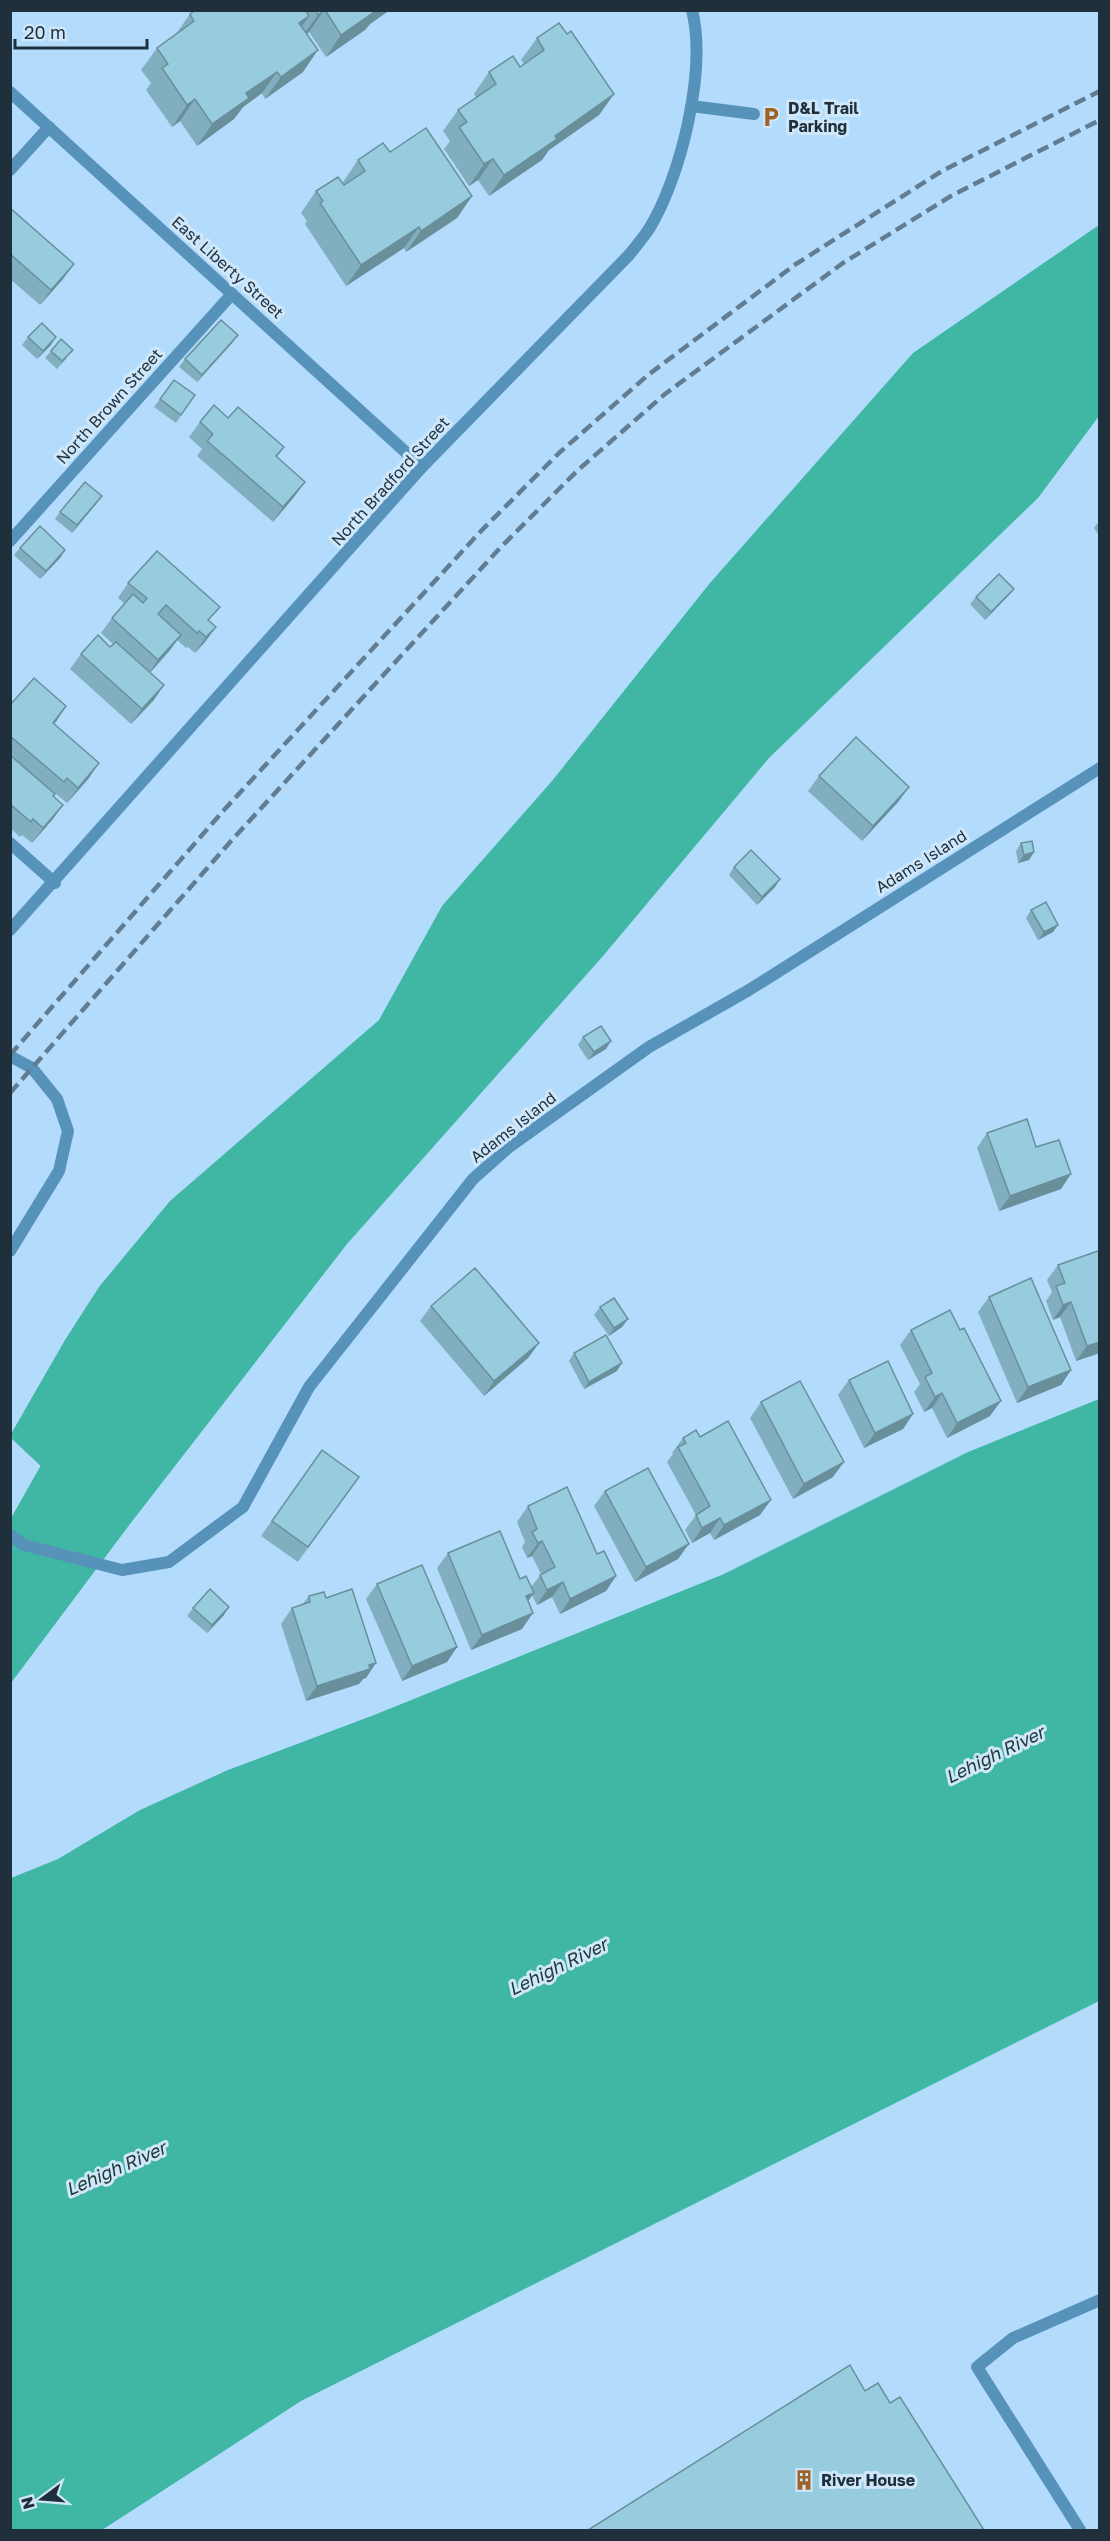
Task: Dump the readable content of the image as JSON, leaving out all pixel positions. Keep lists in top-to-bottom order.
{
  "streets": {
    "street": [
      "East Liberty Street",
      "North Brown Street",
      "North Bradford Street",
      "Adams Island"
    ]
  },
  "crossings": [
    ["East Liberty Street", "North Brown Street"],
    ["East Liberty Street", "North Bradford Street"]
  ],
  "water": ["Lehigh River"],
  "places": {
    "parking": ["D&L Trail Parking"],
    "building": ["River House"]
  },
  "scale_bar": "20 m",
  "north": "left"
}
